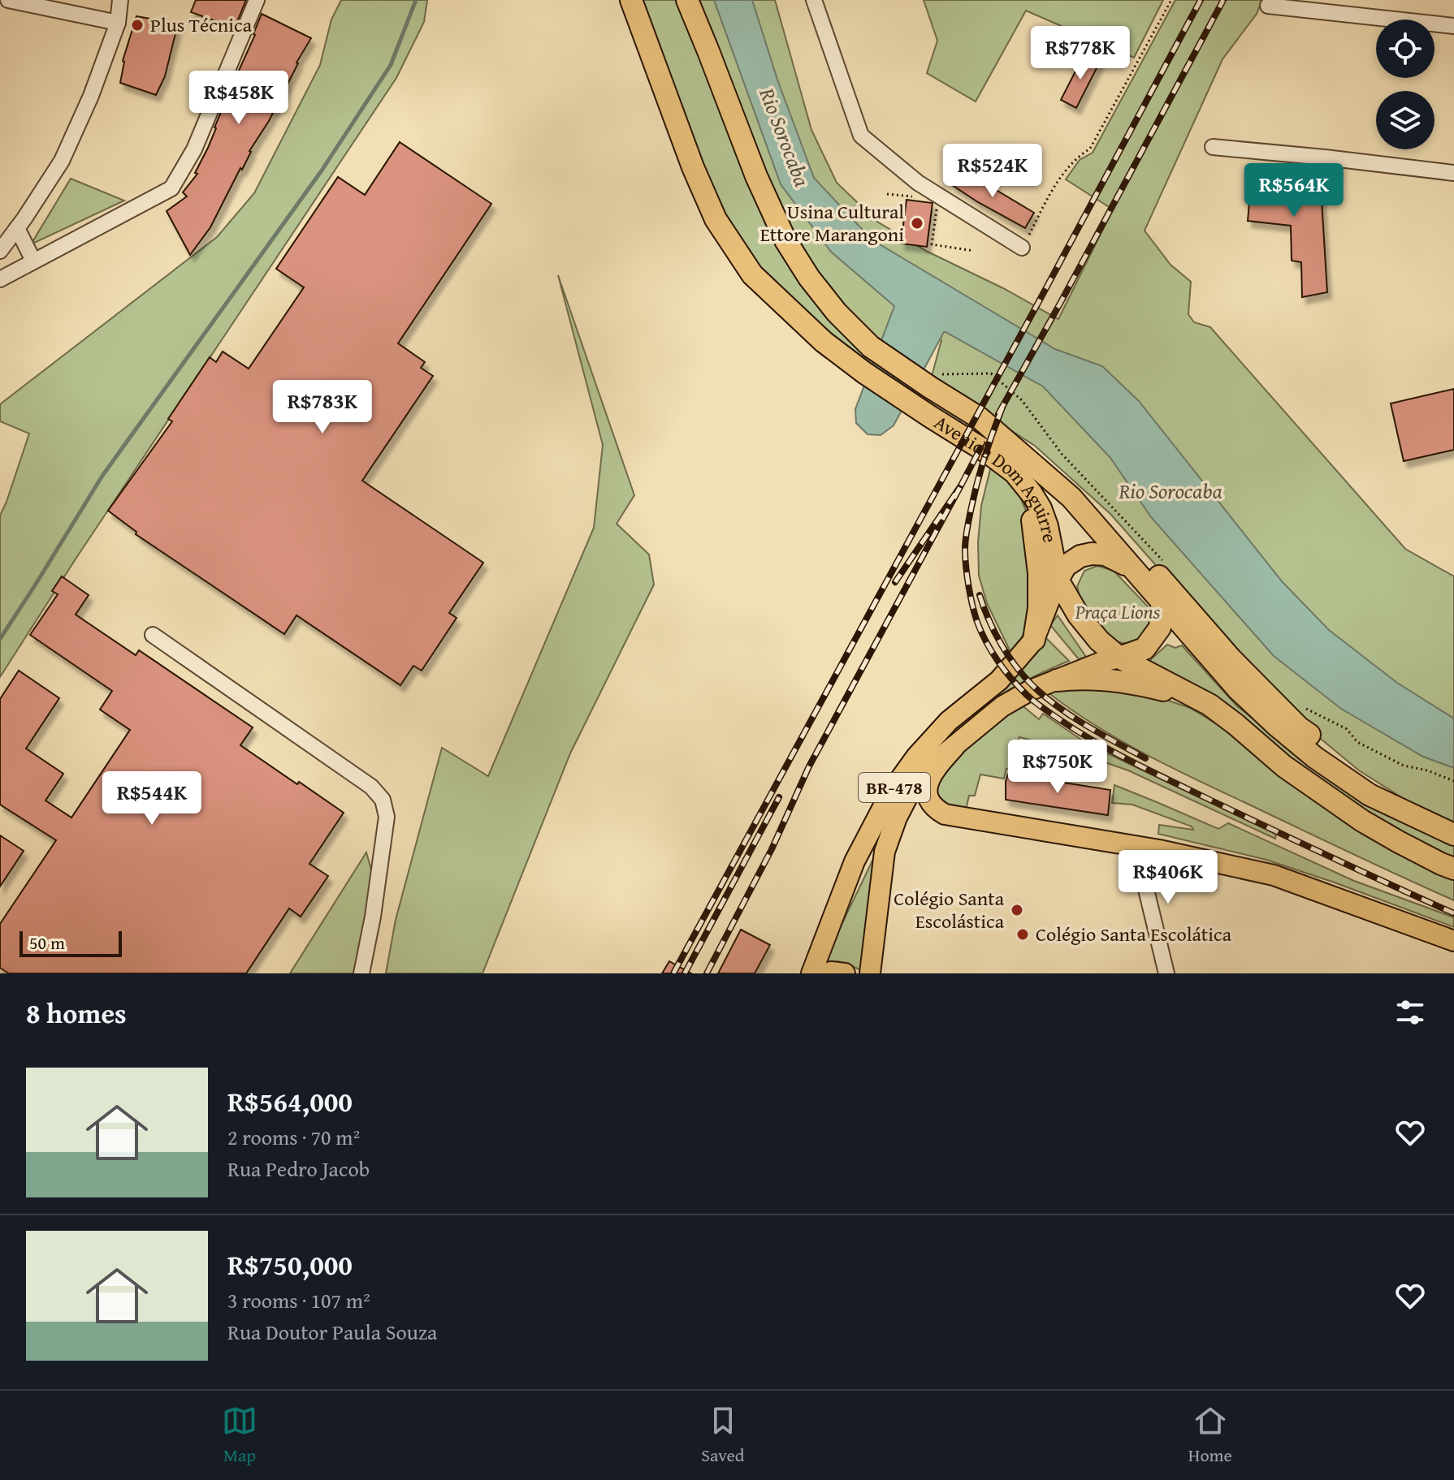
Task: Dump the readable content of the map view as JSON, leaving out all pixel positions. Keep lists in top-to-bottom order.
{
  "streets": {
    "highway": ["Avenida Dom Aguirre", "BR-478"]
  },
  "crossings": [
    ["Avenida Dom Aguirre", "BR-478"]
  ],
  "water": ["Rio Sorocaba"],
  "parks": ["Praça Lions"],
  "places": [
    "Plus Técnica",
    "Usina Cultural Ettore Marangoni",
    "Colégio Santa Escolástica",
    "Colégio Santa Escolática"
  ],
  "scale_bar": "50 m",
  "page": {
    "price": [
      "R$778K",
      "R$458K",
      "R$524K",
      "R$564K",
      "R$783K",
      "R$750K",
      "R$544K",
      "R$406K"
    ],
    "scale": "50 m",
    "heading": "8 homes",
    "list": [
      {
        "name": "R$564,000",
        "note": "2 rooms · 70 m² · Rua Pedro Jacob"
      },
      {
        "name": "R$750,000",
        "note": "3 rooms · 107 m² · Rua Doutor Paula Souza"
      }
    ],
    "tabs": ["Map", "Saved", "Home"]
  }
}
